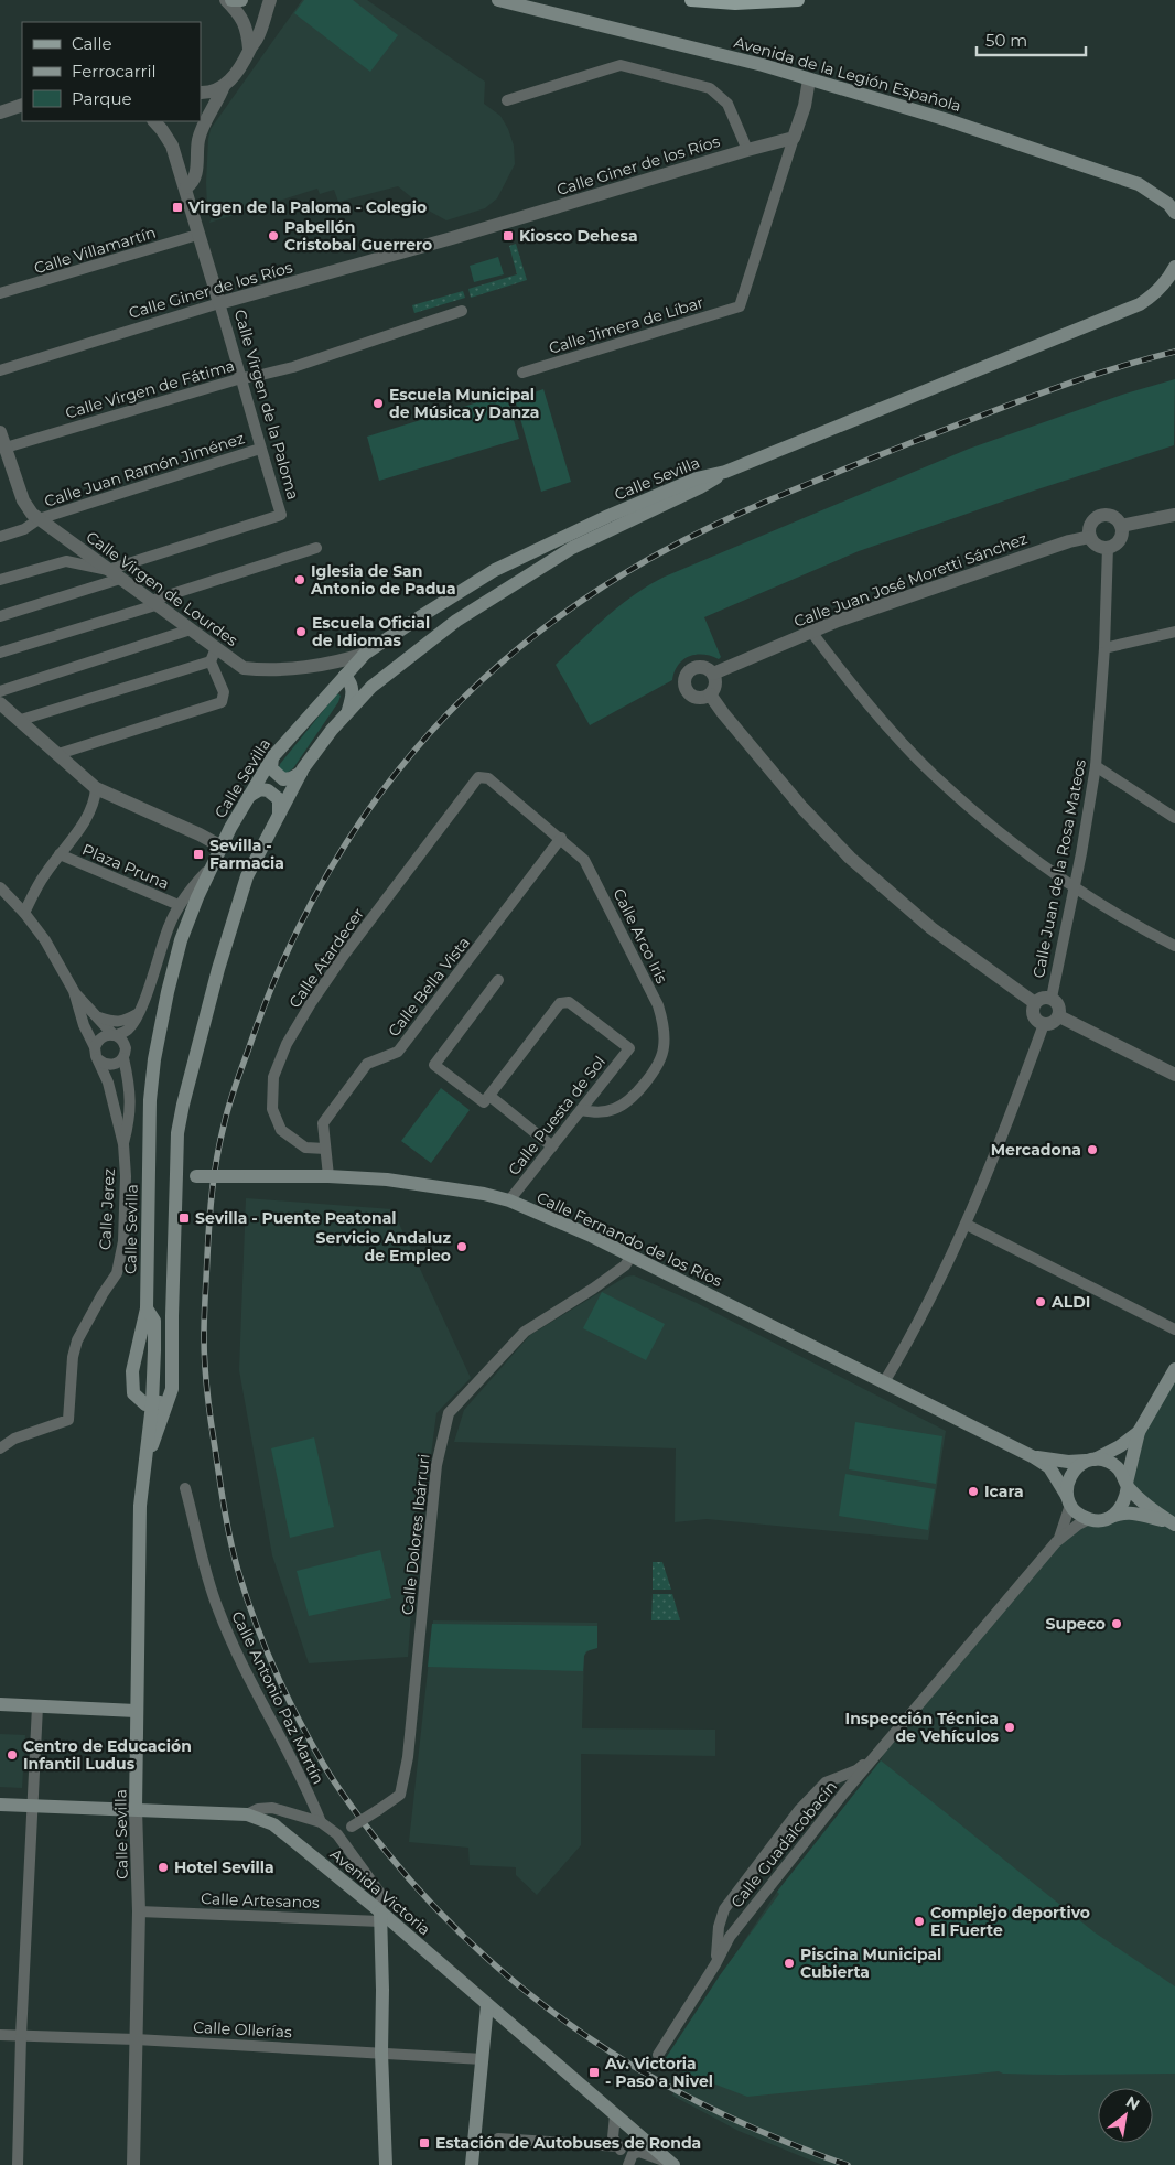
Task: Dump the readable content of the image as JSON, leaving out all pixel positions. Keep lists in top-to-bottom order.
{
  "streets": {
    "main road": [
      "Avenida de la Legión Española",
      "Calle Sevilla",
      "Calle Fernando de los Ríos",
      "Avenida Victoria"
    ],
    "street": [
      "Calle Giner de los Ríos",
      "Calle Villamartín",
      "Calle Jimera de Líbar",
      "Calle Virgen de Fátima",
      "Calle Virgen de la Paloma",
      "Calle Juan Ramón Jiménez",
      "Calle Juan José Moretti Sánchez",
      "Calle Virgen de Lourdes",
      "Plaza Pruna",
      "Calle Juan de la Rosa Mateos",
      "Calle Arco Iris",
      "Calle Atardecer",
      "Calle Bella Vista",
      "Calle Puesta de Sol",
      "Calle Jerez",
      "Calle Dolores Ibárruri",
      "Calle Antonio Paz Martín",
      "Calle Guadalcobacín",
      "Calle Artesanos",
      "Calle Ollerías"
    ]
  },
  "crossings": [
    ["Calle Giner de los Ríos", "Calle Jimera de Líbar"],
    ["Calle Giner de los Ríos", "Calle Virgen de la Paloma"],
    ["Calle Villamartín", "Calle Virgen de la Paloma"],
    ["Calle Virgen de Fátima", "Calle Virgen de la Paloma"],
    ["Calle Virgen de Fátima", "Calle Virgen de Lourdes"],
    ["Calle Virgen de la Paloma", "Calle Juan Ramón Jiménez"],
    ["Calle Virgen de la Paloma", "Calle Virgen de Lourdes"],
    ["Calle Juan Ramón Jiménez", "Calle Virgen de Lourdes"],
    ["Calle Sevilla", "Calle Virgen de Lourdes"],
    ["Calle Sevilla", "Calle Fernando de los Ríos"],
    ["Calle Sevilla", "Avenida Victoria"],
    ["Calle Sevilla", "Calle Artesanos"],
    ["Calle Sevilla", "Calle Ollerías"],
    ["Calle Juan José Moretti Sánchez", "Calle Juan de la Rosa Mateos"],
    ["Calle Arco Iris", "Calle Atardecer"],
    ["Calle Arco Iris", "Calle Bella Vista"],
    ["Calle Arco Iris", "Calle Puesta de Sol"],
    ["Calle Atardecer", "Calle Bella Vista"],
    ["Calle Bella Vista", "Calle Fernando de los Ríos"],
    ["Calle Puesta de Sol", "Calle Fernando de los Ríos"],
    ["Calle Fernando de los Ríos", "Calle Dolores Ibárruri"],
    ["Calle Fernando de los Ríos", "Calle Guadalcobacín"],
    ["Avenida Victoria", "Calle Artesanos"]
  ],
  "places": {
    "transit": [
      "Virgen de la Paloma - Colegio",
      "Kiosco Dehesa",
      "Sevilla - Farmacia",
      "Sevilla - Puente Peatonal",
      "Av. Victoria - Paso a Nivel",
      "Estación de Autobuses de Ronda"
    ],
    "other": [
      "Pabellón Cristobal Guerrero",
      "Escuela Municipal de Música y Danza",
      "Iglesia de San Antonio de Padua",
      "Escuela Oficial de Idiomas",
      "Mercadona",
      "Servicio Andaluz de Empleo",
      "ALDI",
      "Icara",
      "Supeco",
      "Inspección Técnica de Vehículos",
      "Centro de Educación Infantil Ludus",
      "Hotel Sevilla",
      "Complejo deportivo El Fuerte",
      "Piscina Municipal Cubierta"
    ]
  },
  "legend": ["Calle", "Ferrocarril", "Parque"],
  "scale_bar": "50 m",
  "north": "top right"
}
